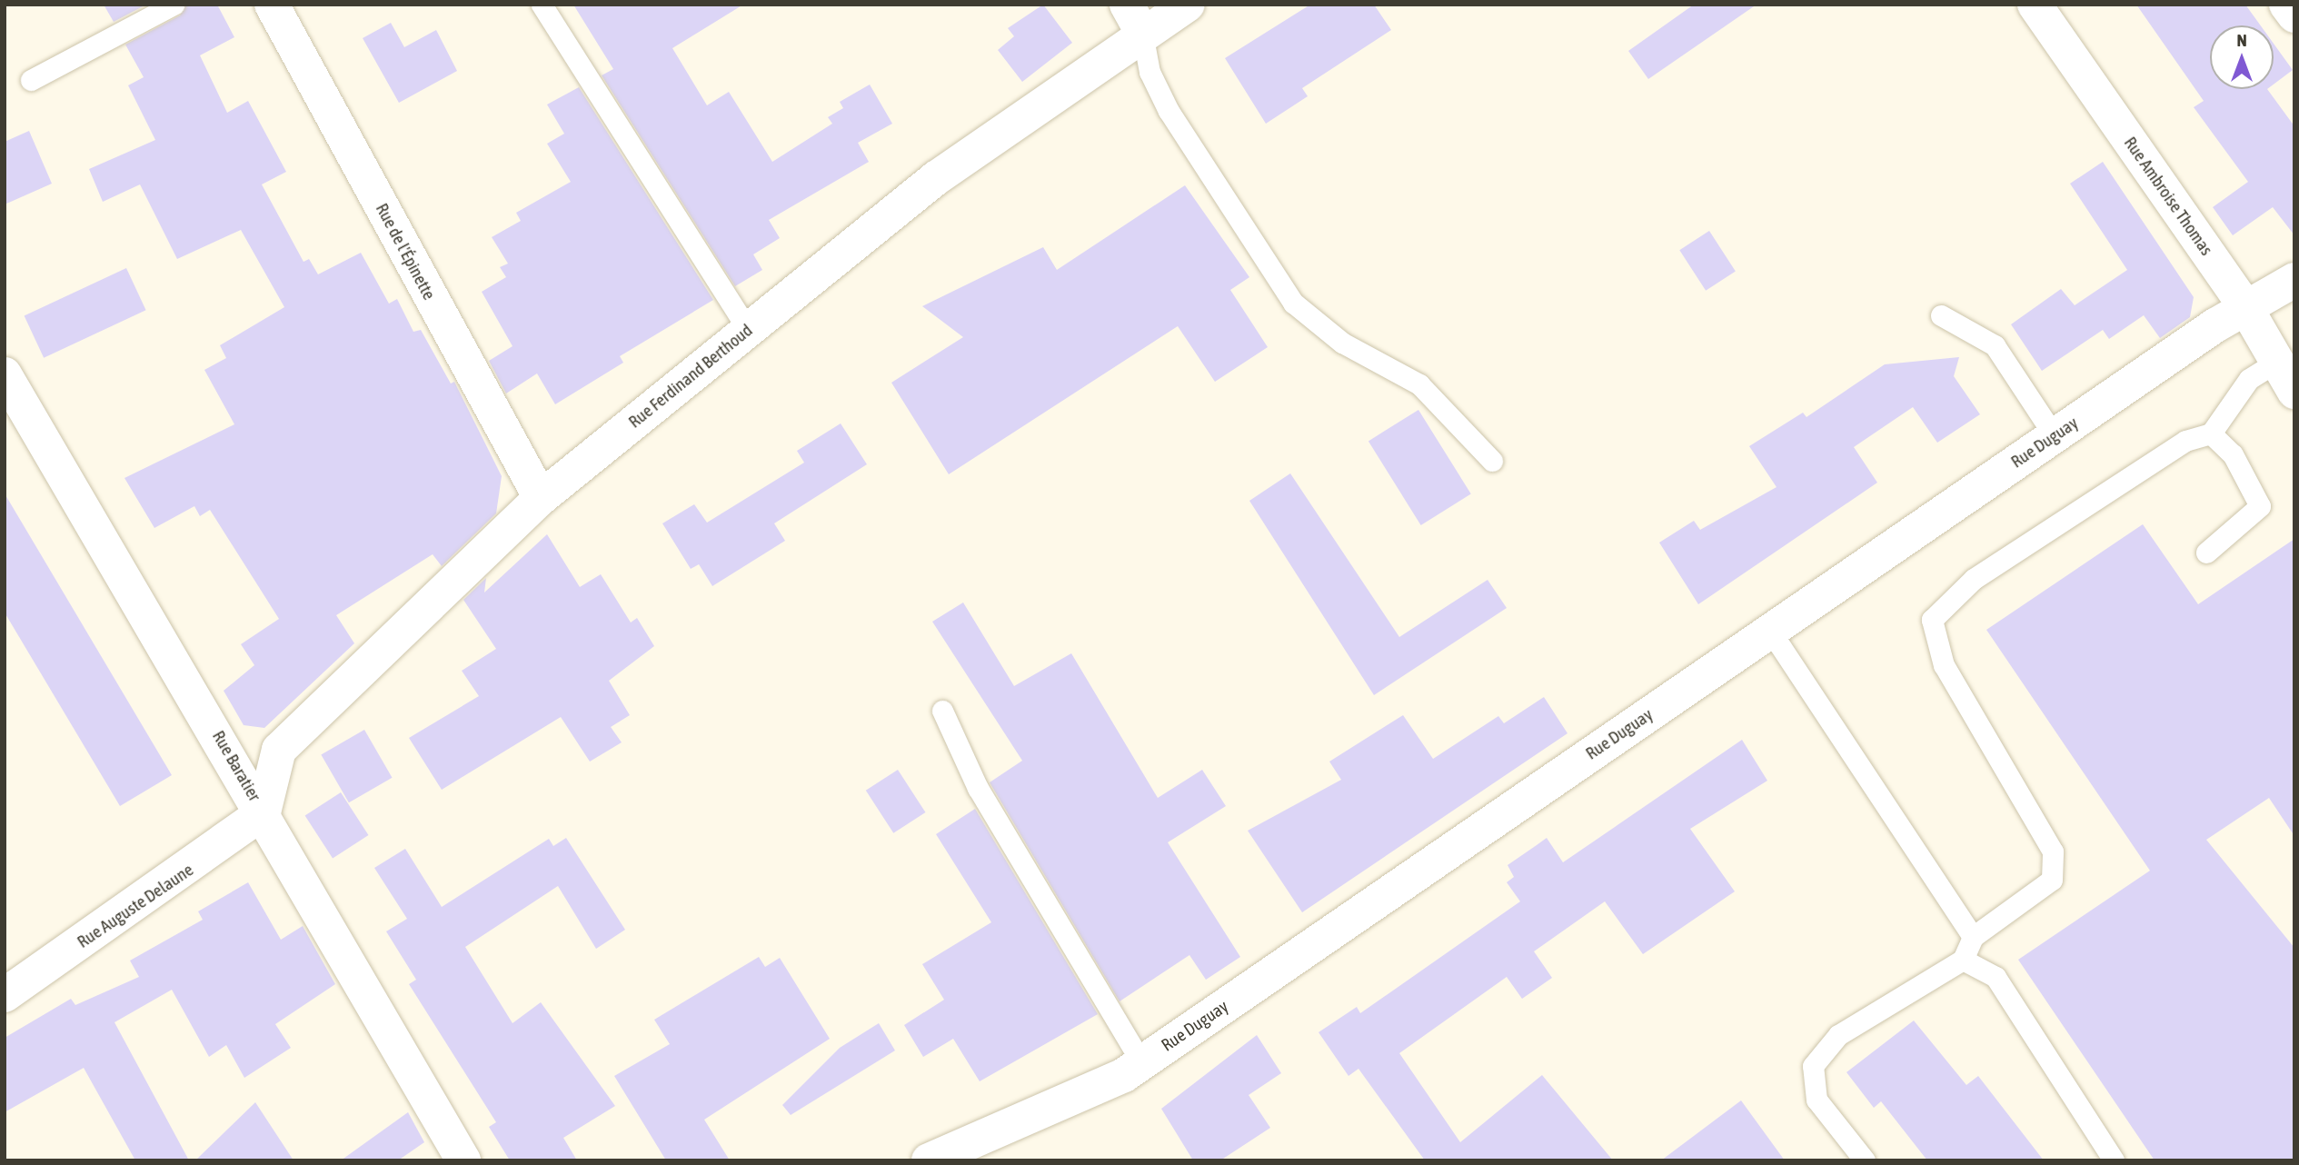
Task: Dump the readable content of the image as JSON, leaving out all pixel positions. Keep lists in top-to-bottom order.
{
  "streets": {
    "street": [
      "Rue Ambroise Thomas",
      "Rue de l'Épinette",
      "Rue Ferdinand Berthoud",
      "Rue Duguay",
      "Rue Baratier",
      "Rue Auguste Delaune"
    ]
  },
  "crossings": [
    ["Rue Ambroise Thomas", "Rue Duguay"],
    ["Rue de l'Épinette", "Rue Ferdinand Berthoud"],
    ["Rue Ferdinand Berthoud", "Rue Baratier"],
    ["Rue Ferdinand Berthoud", "Rue Auguste Delaune"],
    ["Rue Baratier", "Rue Auguste Delaune"]
  ],
  "north": "top"
}
